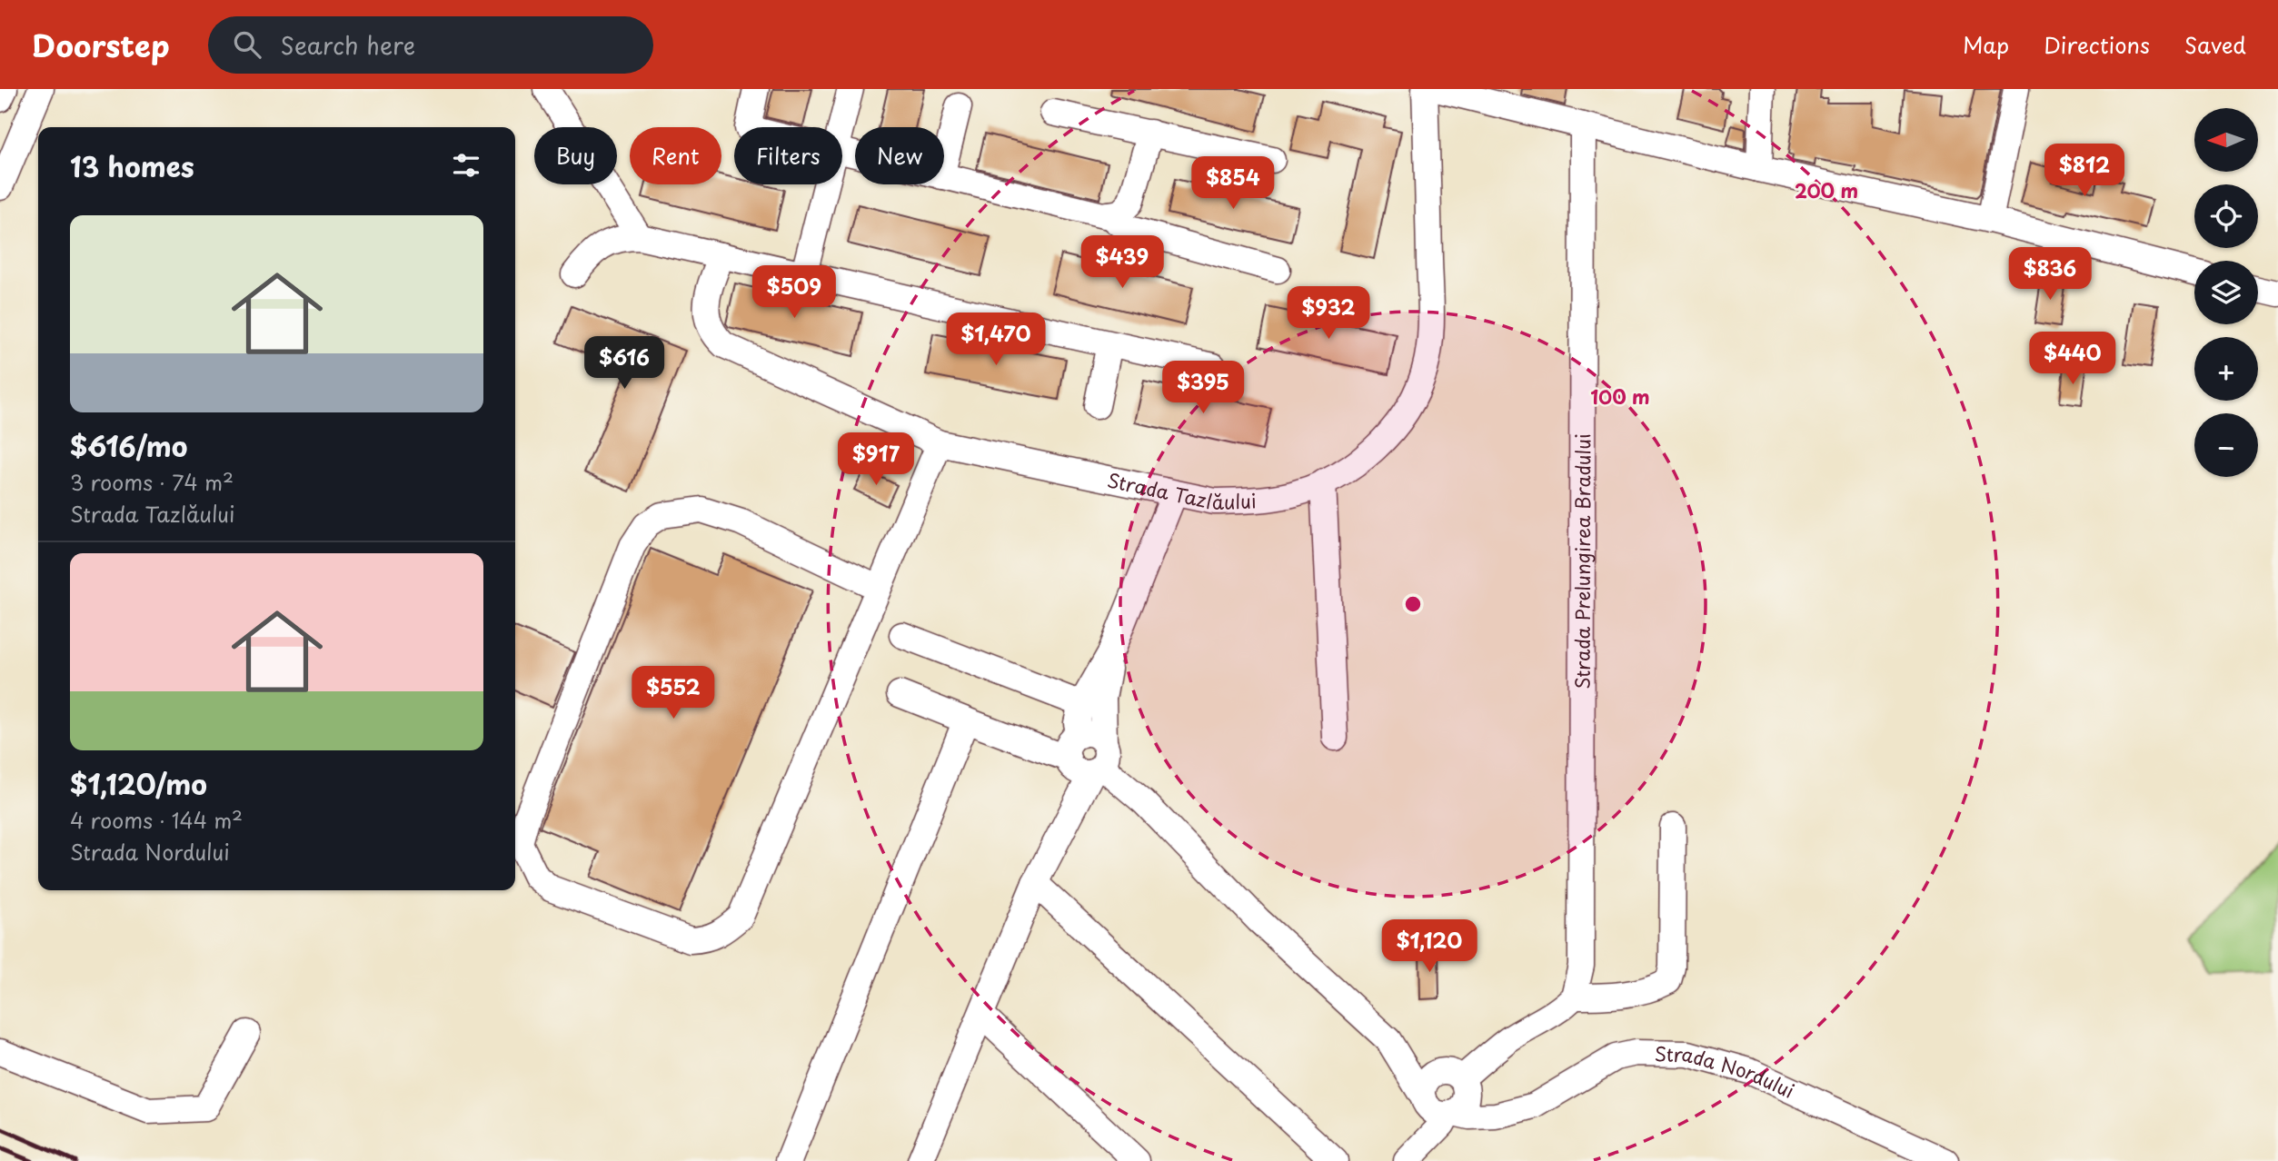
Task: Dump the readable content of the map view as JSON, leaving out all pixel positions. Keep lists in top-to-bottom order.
{
  "streets": {
    "street": ["Strada Tazlăului", "Strada Prelungirea Bradului", "Strada Nordului"]
  },
  "north": "left",
  "page": {
    "header": "Doorstep",
    "search": "Search here",
    "nav": ["Map", "Directions", "Saved"],
    "map_buttons": ["+", "−"],
    "chip": [
      "Buy",
      "Rent",
      "Filters",
      "New"
    ],
    "heading": "13 homes",
    "price": [
      "$812",
      "$854",
      "$439",
      "$836",
      "$509",
      "$932",
      "$1,470",
      "$440",
      "$616",
      "$395",
      "$917",
      "$552",
      "$1,120"
    ],
    "list": [
      {
        "name": "$616/mo",
        "note": "3 rooms · 74 m² · Strada Tazlăului"
      },
      {
        "name": "$1,120/mo",
        "note": "4 rooms · 144 m² · Strada Nordului"
      }
    ]
  },
  "rings": ["200 m", "100 m"]
}
